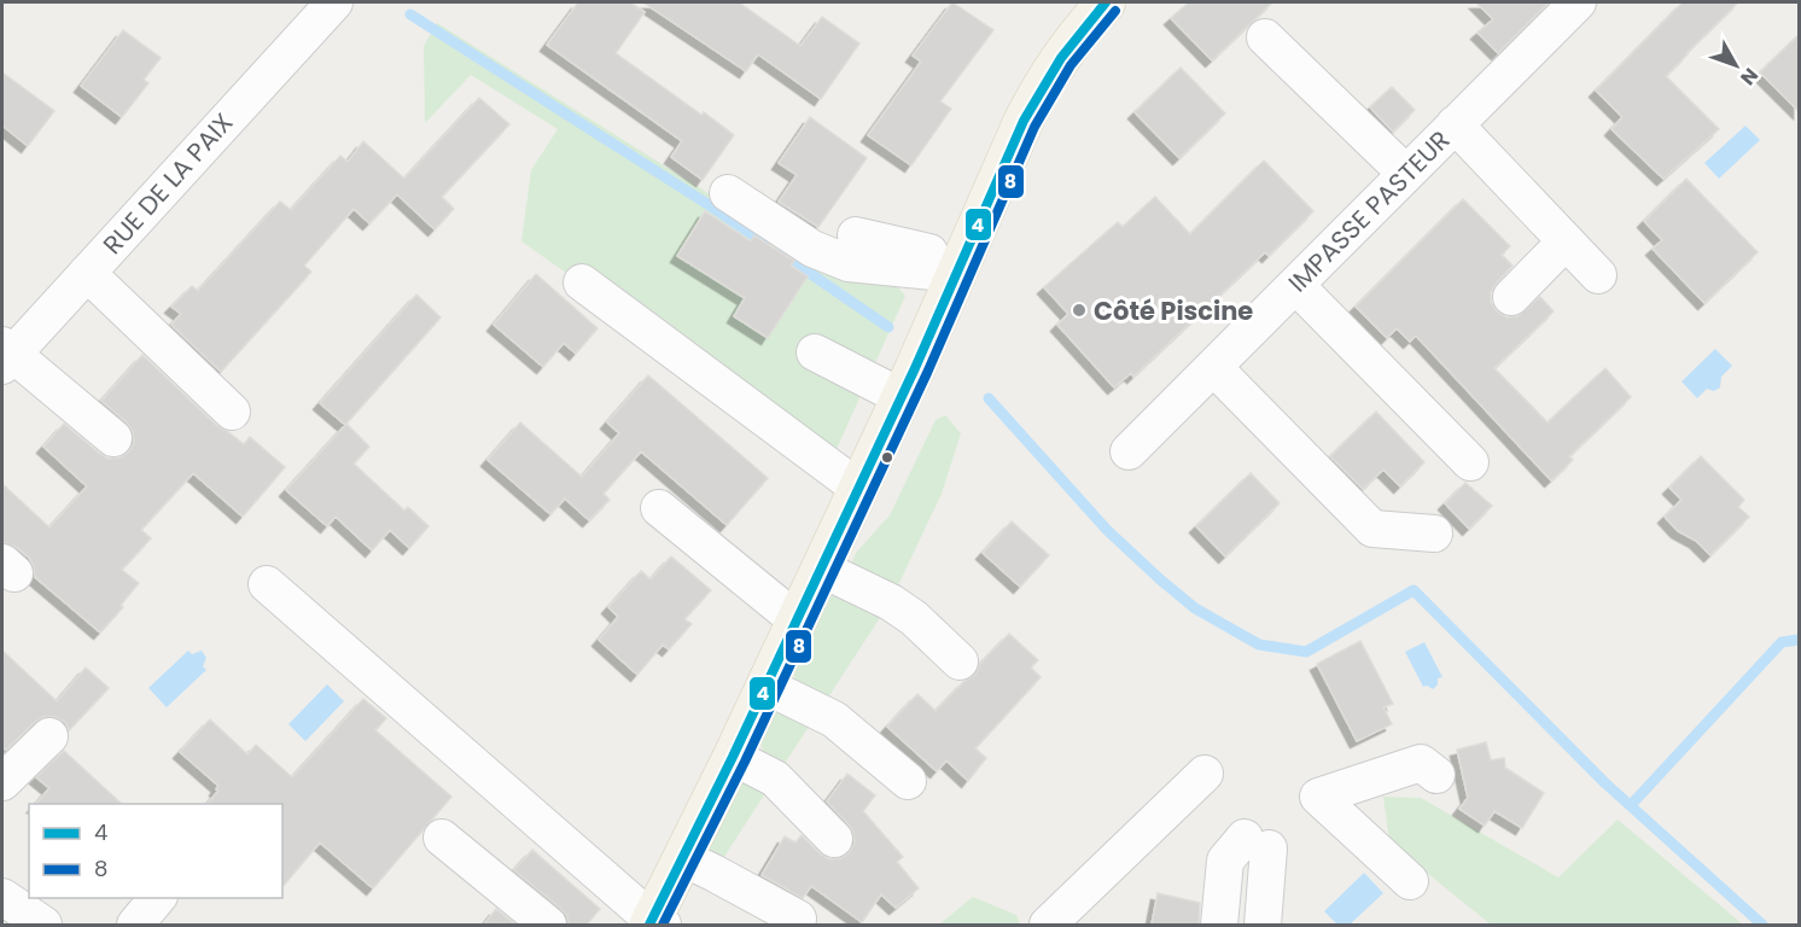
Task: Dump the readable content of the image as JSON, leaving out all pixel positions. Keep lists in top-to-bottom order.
{
  "streets": {
    "street": ["RUE DE LA PAIX", "IMPASSE PASTEUR"]
  },
  "places": ["Côté Piscine"],
  "lines": ["transit line 4", "transit line 8"],
  "legend": ["4", "8"],
  "north": "bottom right"
}
